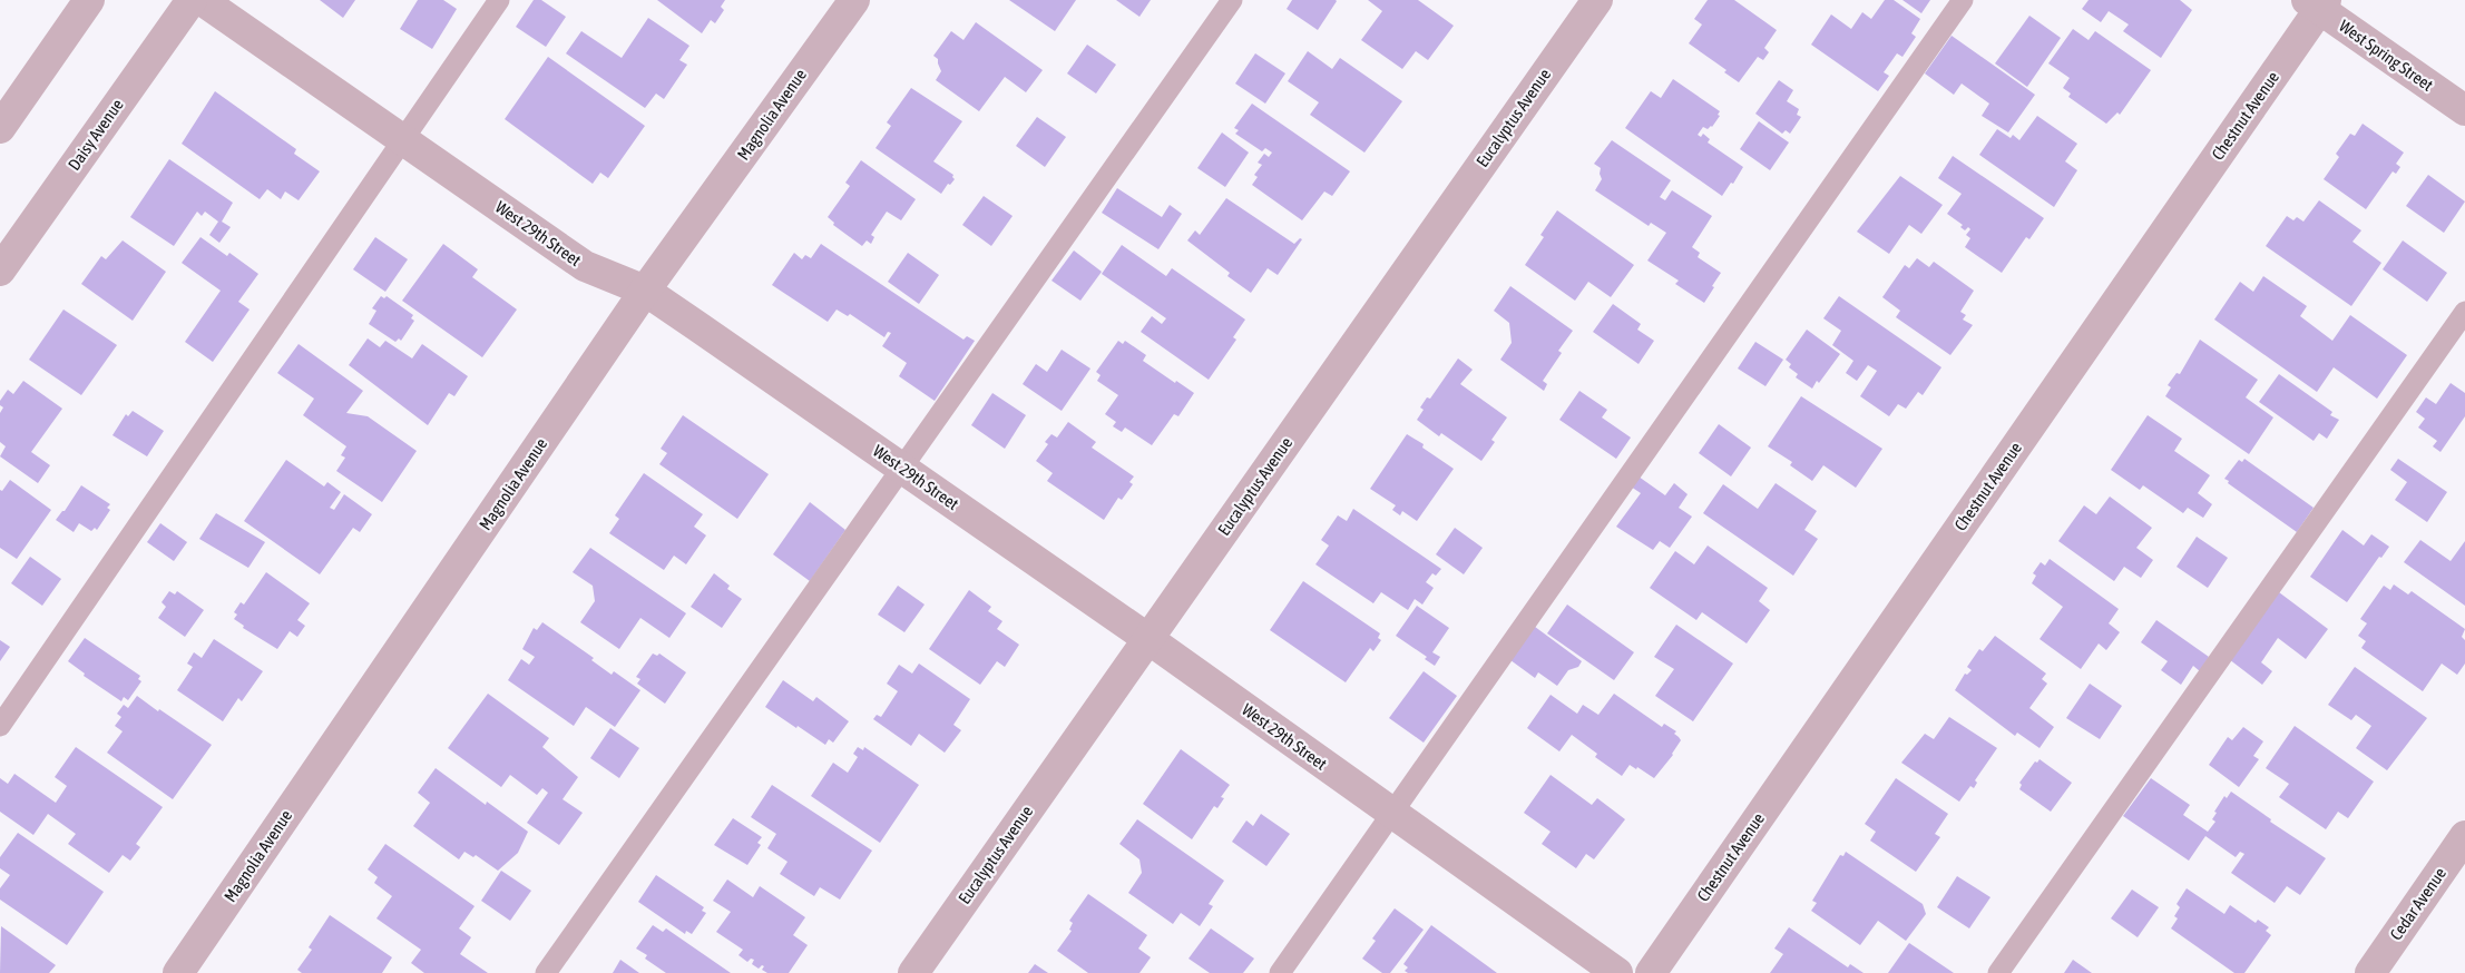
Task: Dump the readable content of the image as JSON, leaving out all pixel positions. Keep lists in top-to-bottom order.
{
  "streets": {
    "street": [
      "West Spring Street",
      "Magnolia Avenue",
      "Chestnut Avenue",
      "Eucalyptus Avenue",
      "Daisy Avenue",
      "West 29th Street",
      "Cedar Avenue"
    ]
  },
  "crossings": [
    ["West Spring Street", "Chestnut Avenue"],
    ["Magnolia Avenue", "West 29th Street"],
    ["Eucalyptus Avenue", "West 29th Street"]
  ]
}
